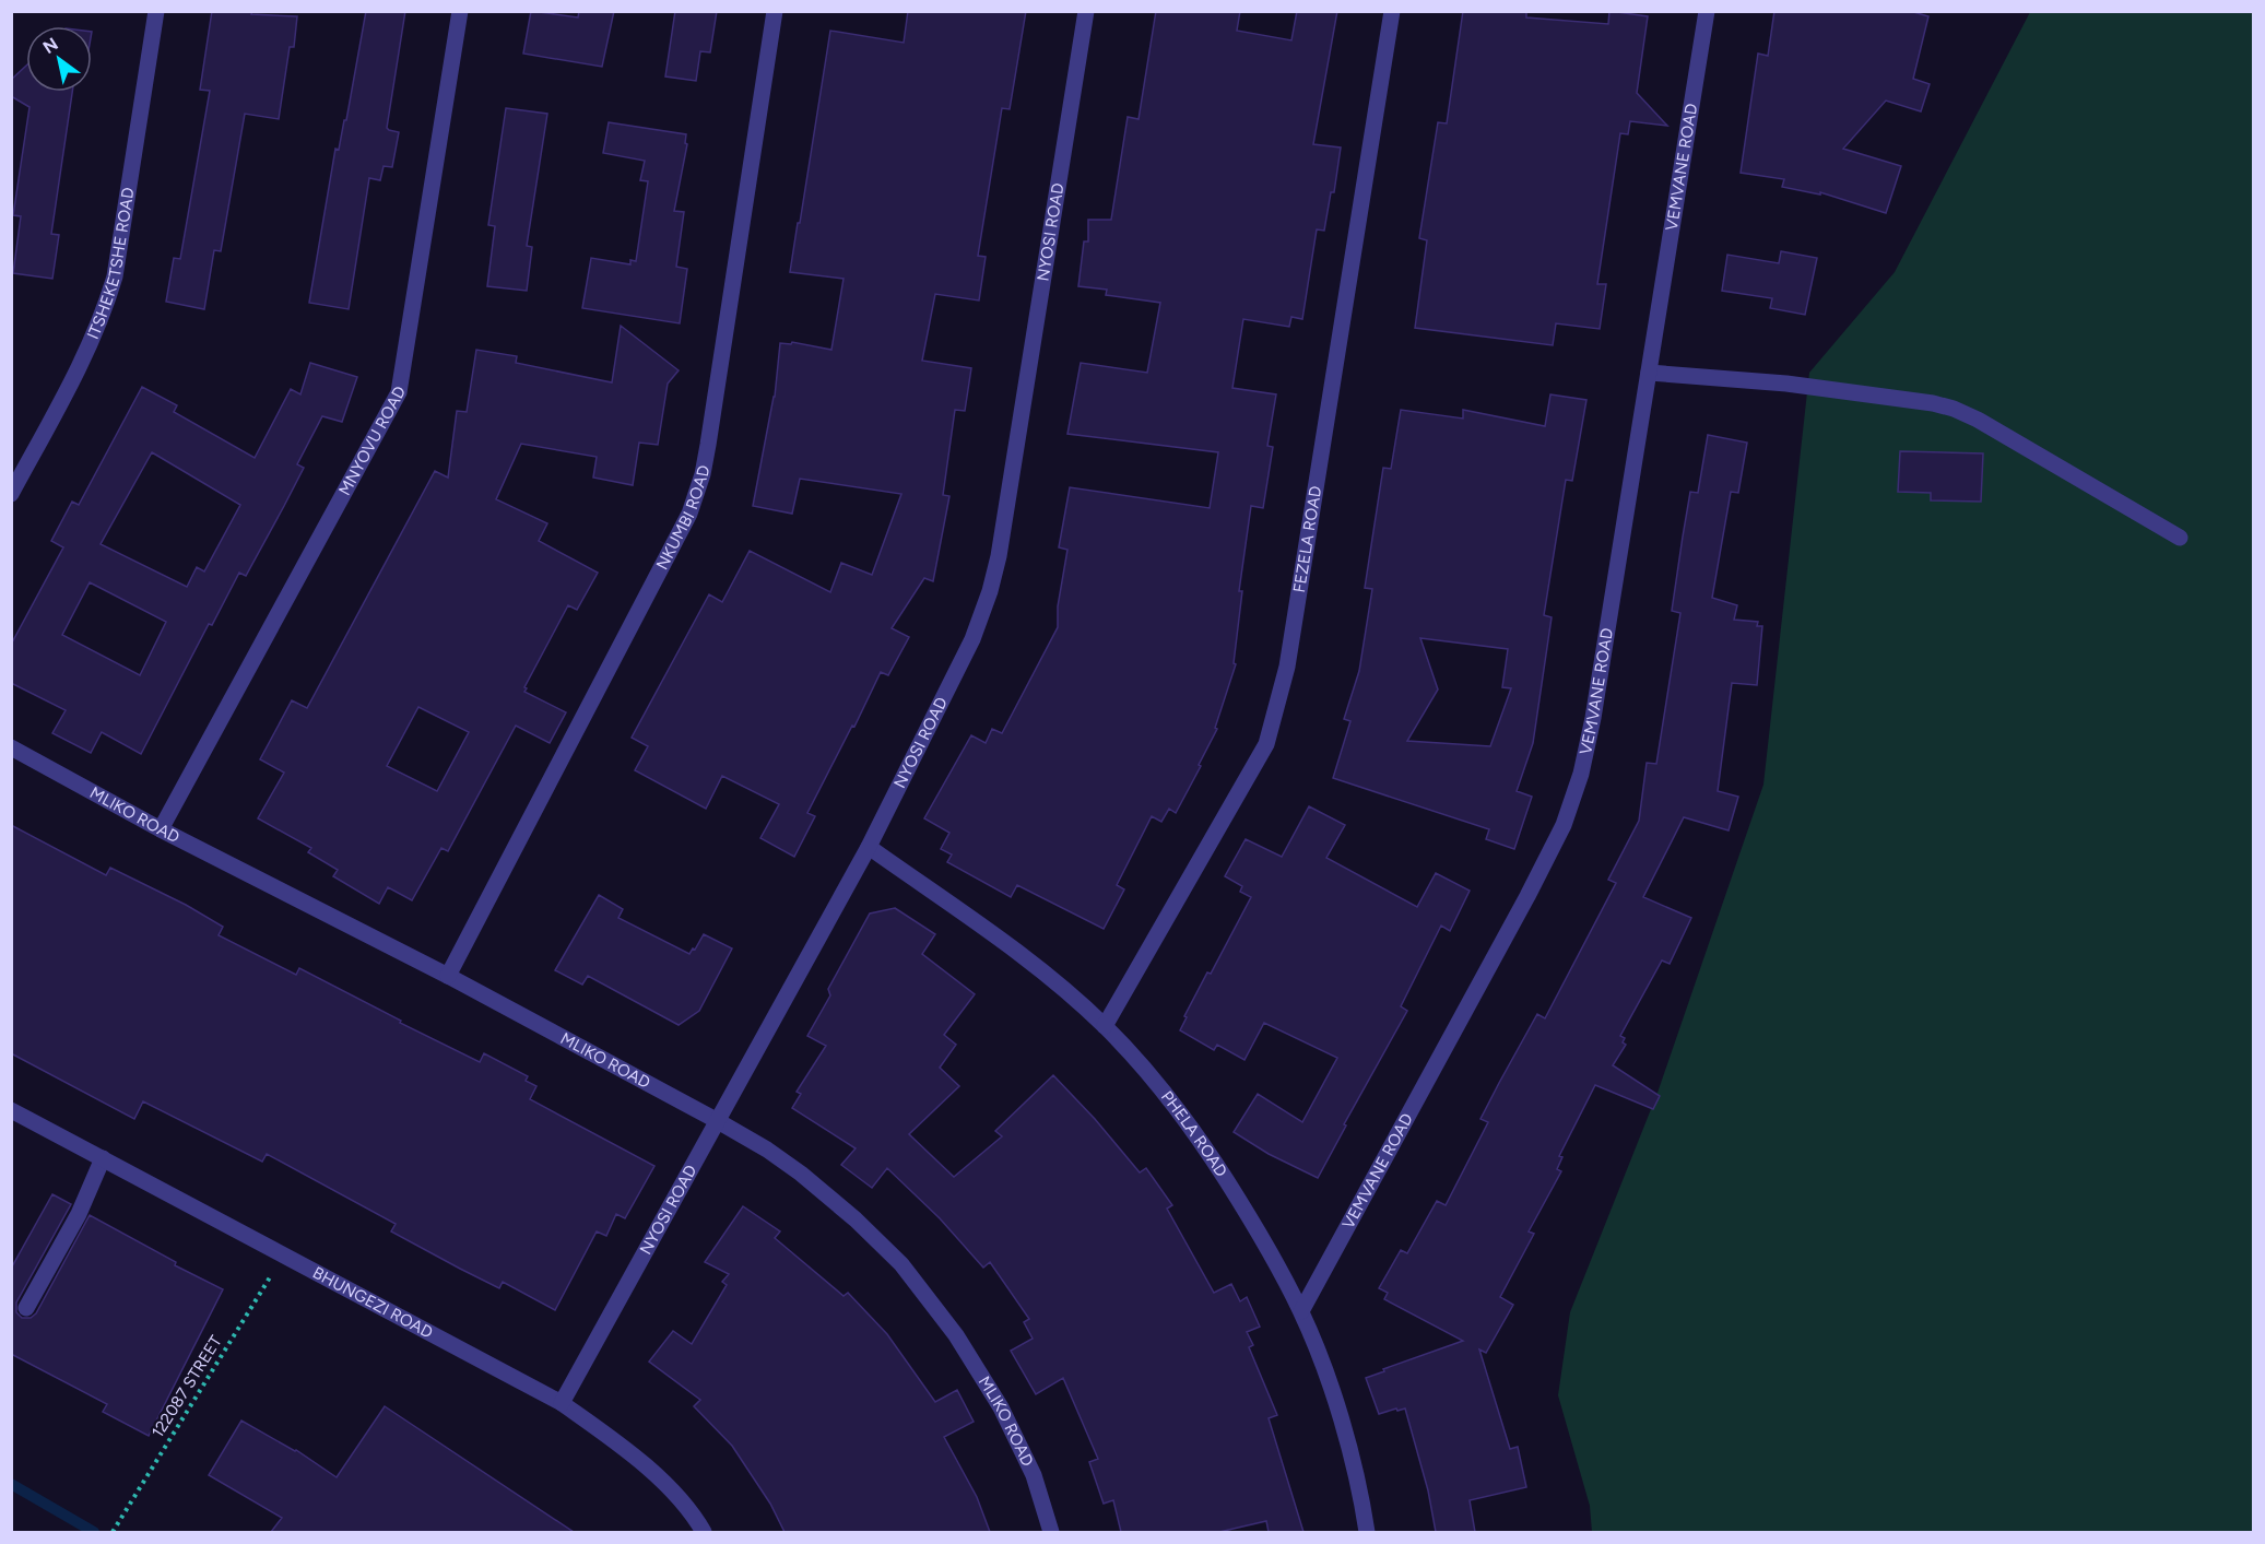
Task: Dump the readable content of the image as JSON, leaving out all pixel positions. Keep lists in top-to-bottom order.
{
  "streets": {
    "street": [
      "VEMVANE ROAD",
      "NYOSI ROAD",
      "ITSHEKETSHE ROAD",
      "MNYOVU ROAD",
      "NKUMBI ROAD",
      "FEZELA ROAD",
      "MLIKO ROAD",
      "PHELA ROAD",
      "BHUNGEZI ROAD"
    ],
    "path": ["122087 STREET"]
  },
  "crossings": [
    ["VEMVANE ROAD", "PHELA ROAD"],
    ["NYOSI ROAD", "MLIKO ROAD"],
    ["NYOSI ROAD", "PHELA ROAD"],
    ["NYOSI ROAD", "BHUNGEZI ROAD"],
    ["MNYOVU ROAD", "MLIKO ROAD"],
    ["NKUMBI ROAD", "MLIKO ROAD"],
    ["FEZELA ROAD", "PHELA ROAD"],
    ["BHUNGEZI ROAD", "122087 STREET"]
  ],
  "north": "top left"
}
